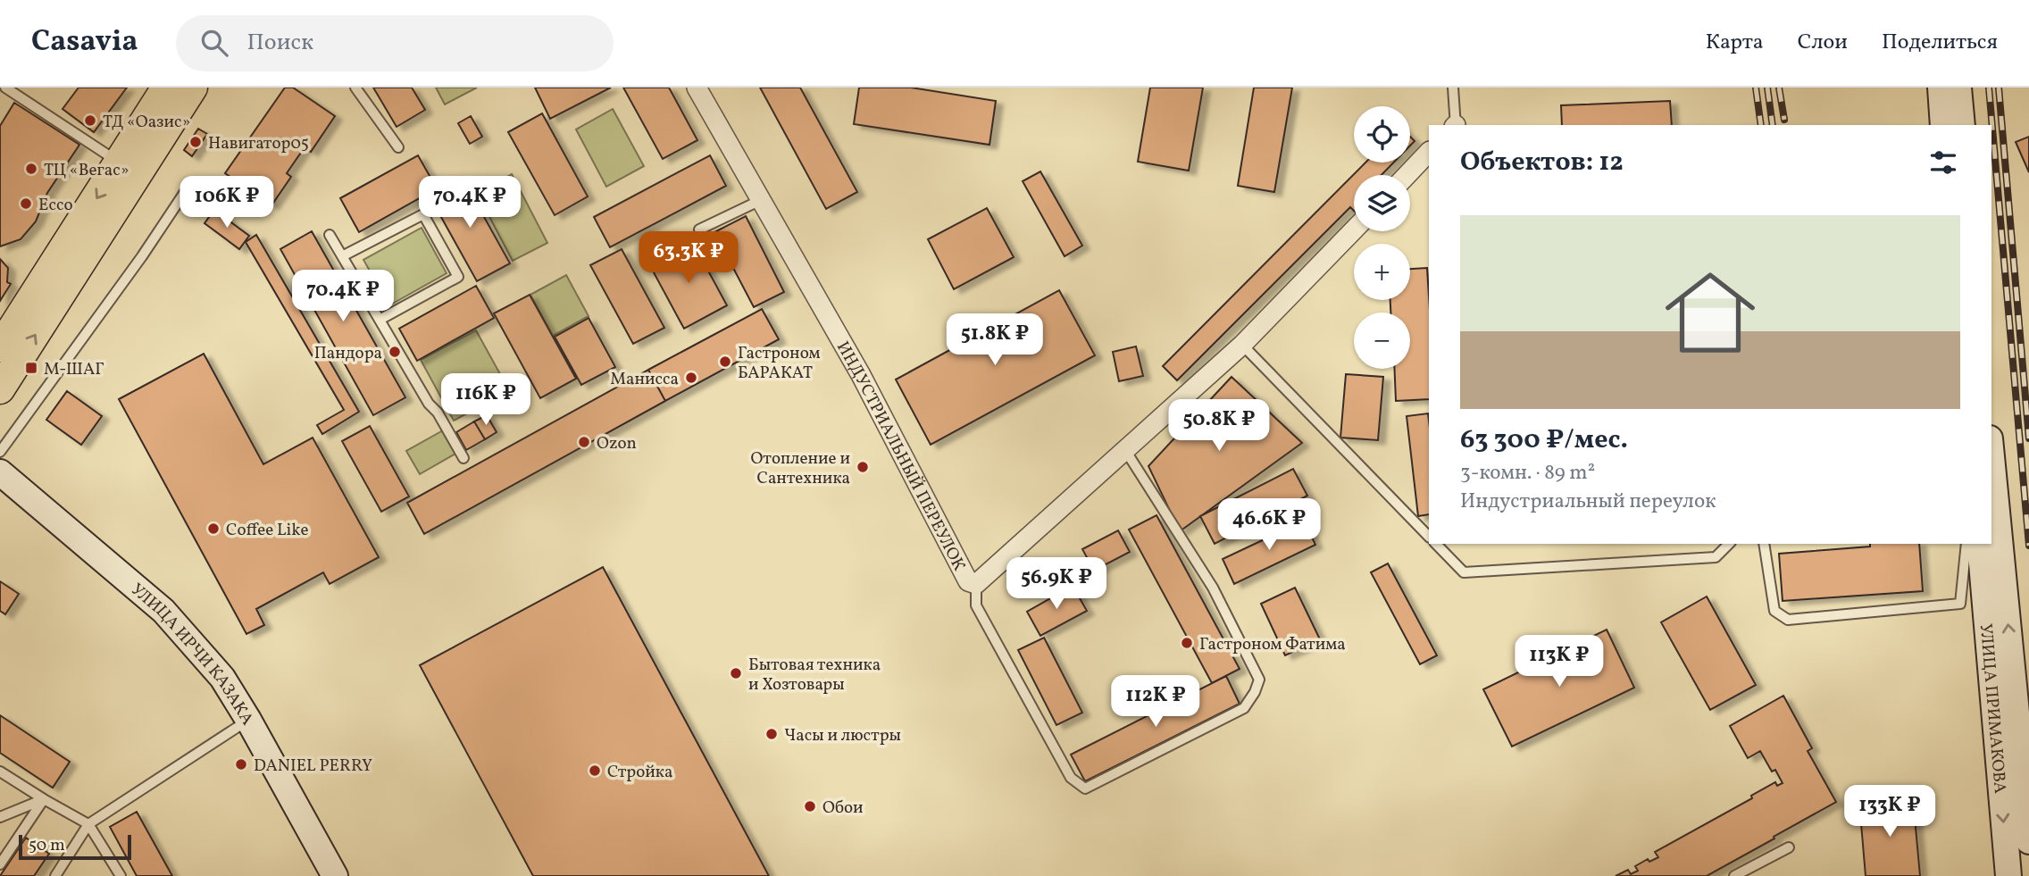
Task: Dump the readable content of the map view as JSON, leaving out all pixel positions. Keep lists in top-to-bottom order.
{
  "streets": {
    "main road": ["УЛИЦА ИРЧИ КАЗАКА", "УЛИЦА ПРИМАКОВА"],
    "street": ["ИНДУСТРИАЛЬНЫЙ ПЕРЕУЛОК"]
  },
  "places": {
    "other": [
      "ТД «Оазис»",
      "Навигатор05",
      "ТЦ «Вегас»",
      "Ecco",
      "Пандора",
      "Гастроном БАРАКАТ",
      "Манисса",
      "Ozon",
      "Отопление и Сантехника",
      "Coffee Like",
      "Гастроном Фатима",
      "Бытовая техника и Хозтовары",
      "Часы и люстры",
      "DANIEL PERRY",
      "Стройка",
      "Обои"
    ],
    "transit": ["М-ШАГ"]
  },
  "scale_bar": "50 m",
  "page": {
    "header": "Casavia",
    "search": "Поиск",
    "nav": ["Карта", "Слои", "Поделиться"],
    "map_buttons": ["+", "−"],
    "heading": "Объектов: 12",
    "price": [
      "106K ₽",
      "70.4K ₽",
      "63.3K ₽",
      "70.4K ₽",
      "51.8K ₽",
      "116K ₽",
      "50.8K ₽",
      "46.6K ₽",
      "56.9K ₽",
      "113K ₽",
      "112K ₽",
      "133K ₽"
    ],
    "list": [
      {
        "name": "63 300 ₽/мес.",
        "note": "3-комн. · 89 m² · Индустриальный переулок"
      }
    ],
    "scale": "50 m"
  }
}
